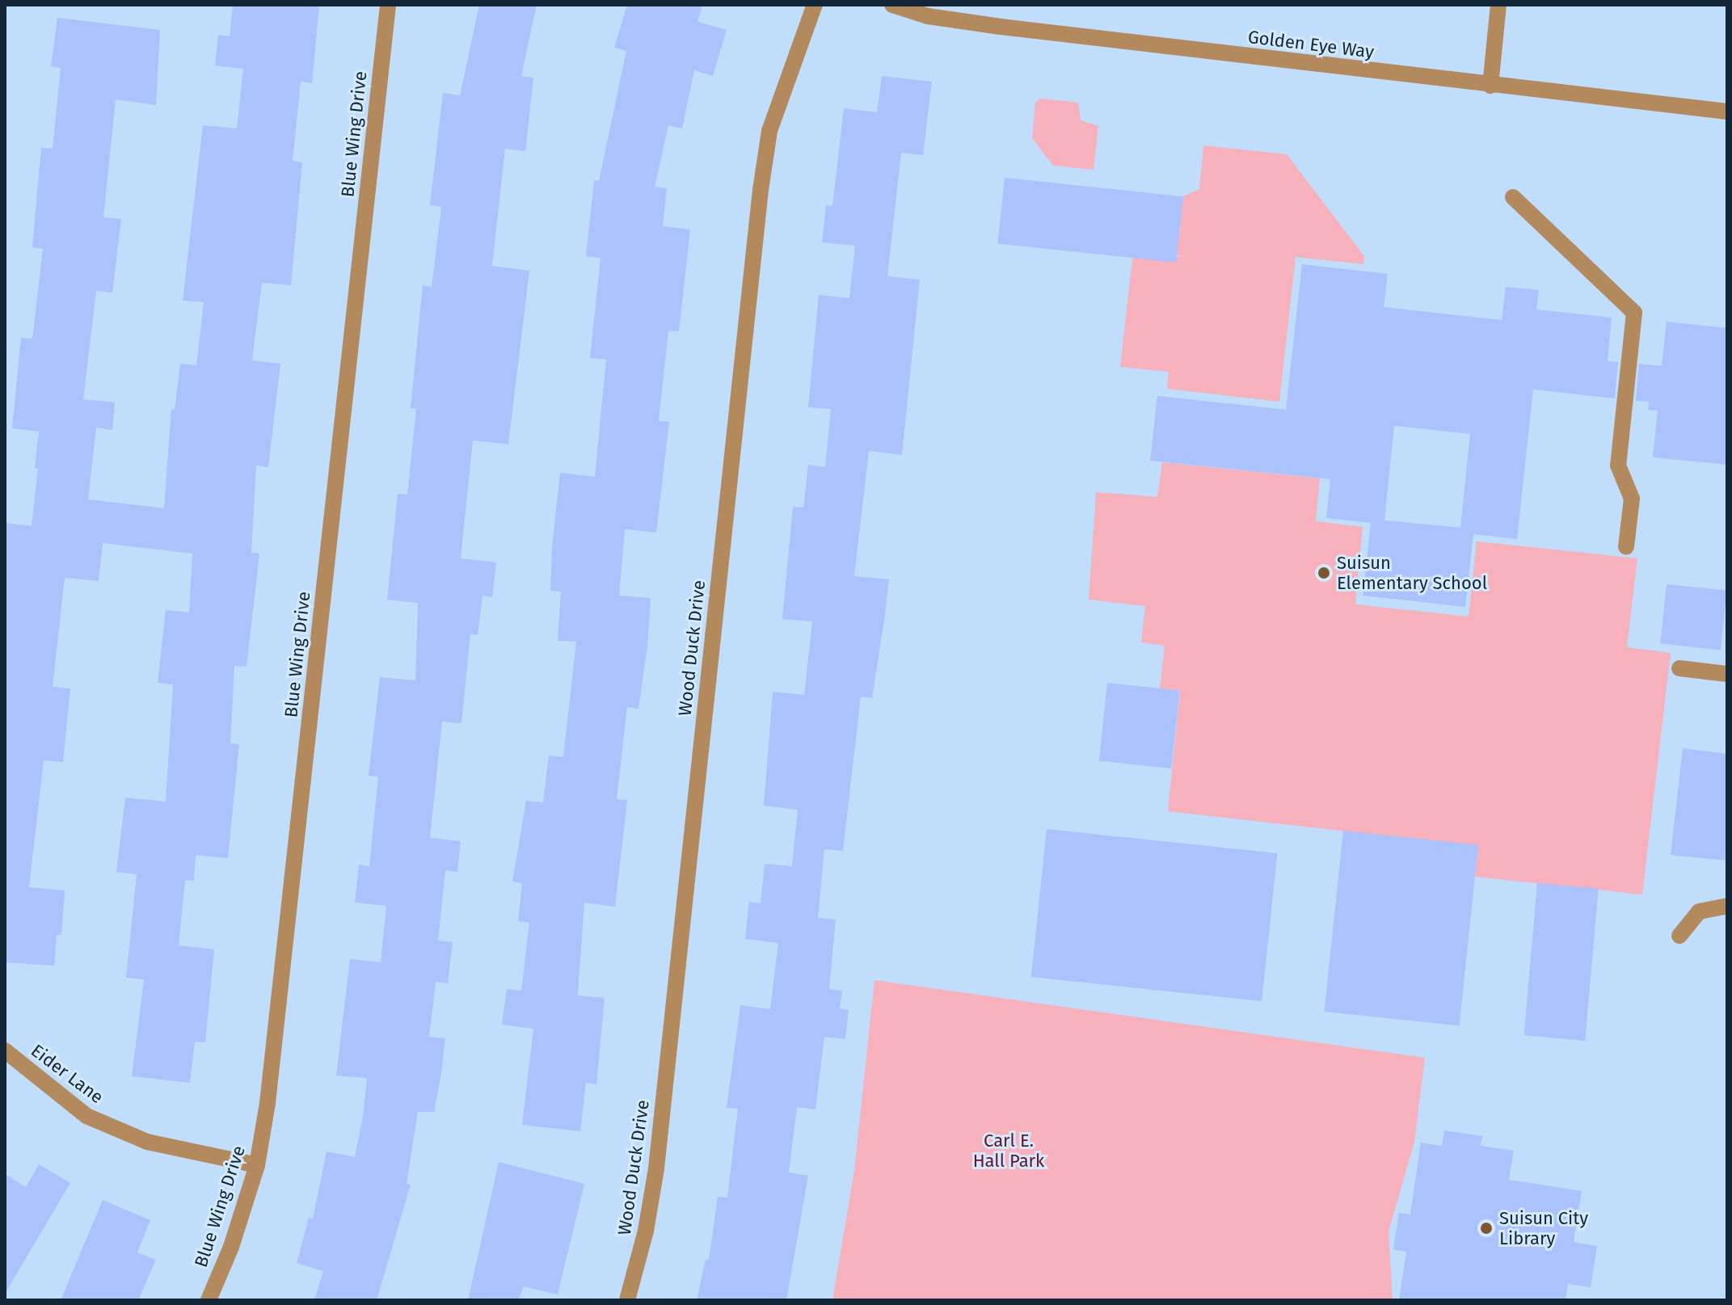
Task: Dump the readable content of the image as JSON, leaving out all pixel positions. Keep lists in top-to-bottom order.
{
  "streets": {
    "street": [
      "Golden Eye Way",
      "Blue Wing Drive",
      "Wood Duck Drive",
      "Eider Lane"
    ]
  },
  "crossings": [
    ["Blue Wing Drive", "Eider Lane"]
  ],
  "parks": ["Carl E. Hall Park"],
  "places": ["Suisun Elementary School", "Suisun City Library"]
}
